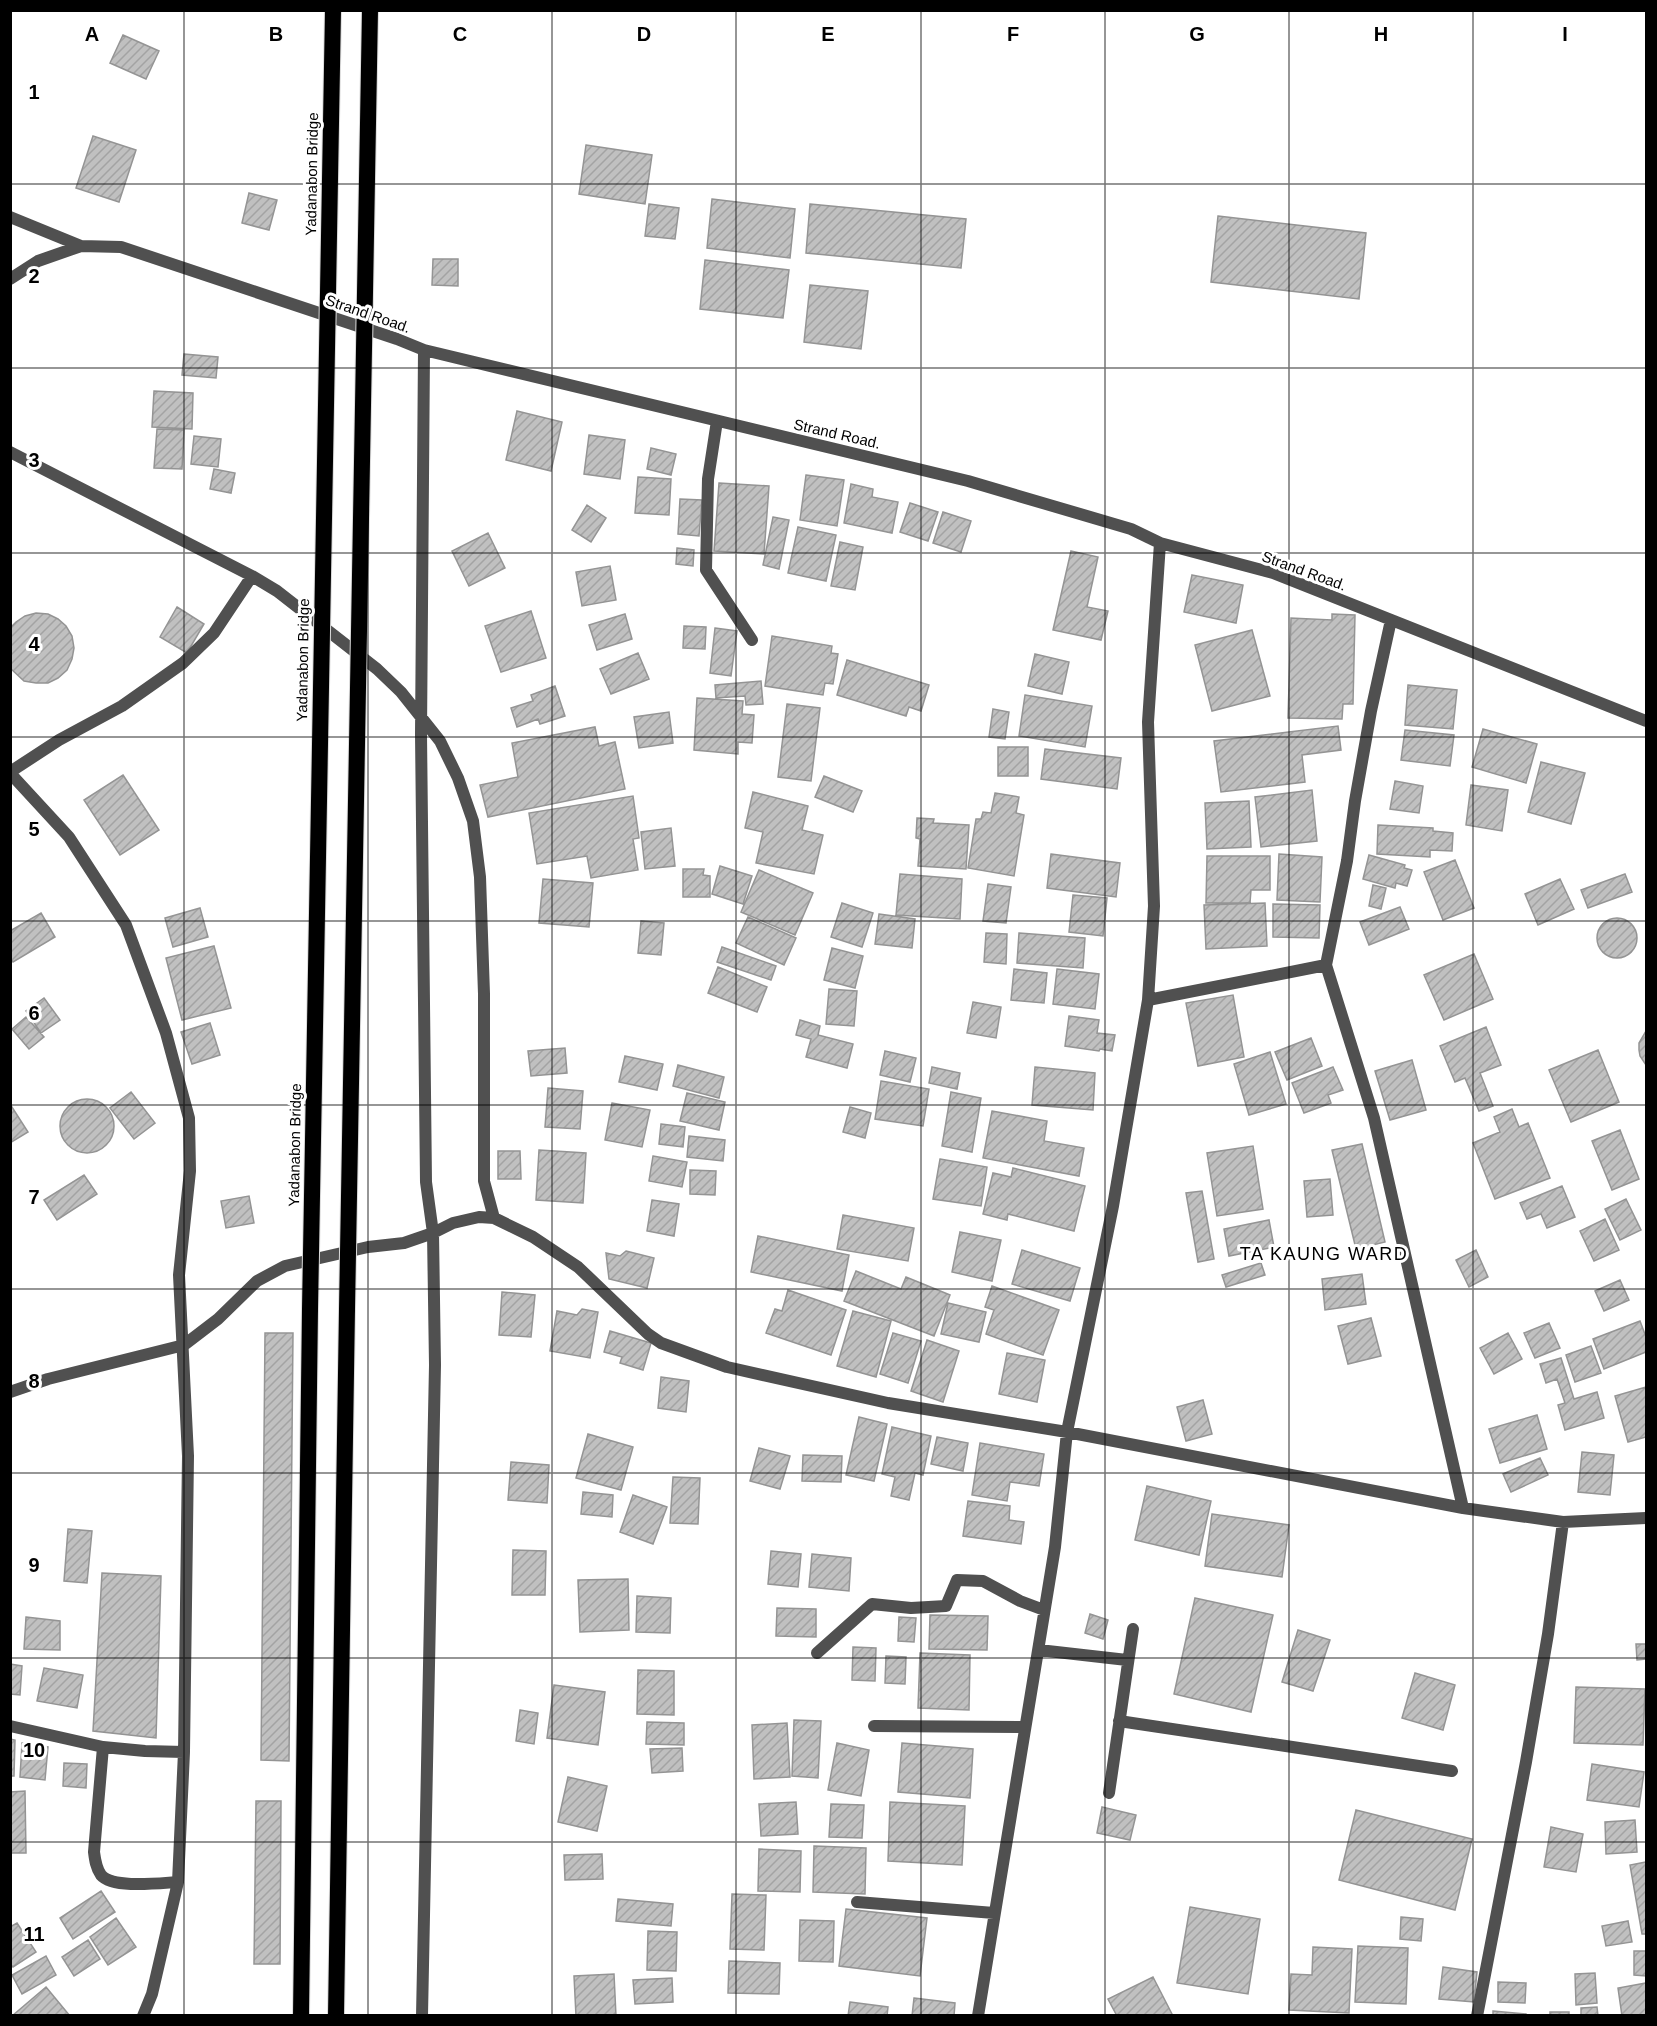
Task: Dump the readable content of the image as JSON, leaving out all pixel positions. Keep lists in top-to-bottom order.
{
  "streets": {
    "highway": ["Yadanabon Bridge"],
    "street": ["Strand Road."]
  },
  "districts": ["TA KAUNG WARD"],
  "grid": {
    "columns": [
      "A",
      "B",
      "C",
      "D",
      "E",
      "F",
      "G",
      "H",
      "I"
    ],
    "rows": [
      "1",
      "2",
      "3",
      "4",
      "5",
      "6",
      "7",
      "8",
      "9",
      "10",
      "11"
    ]
  }
}
